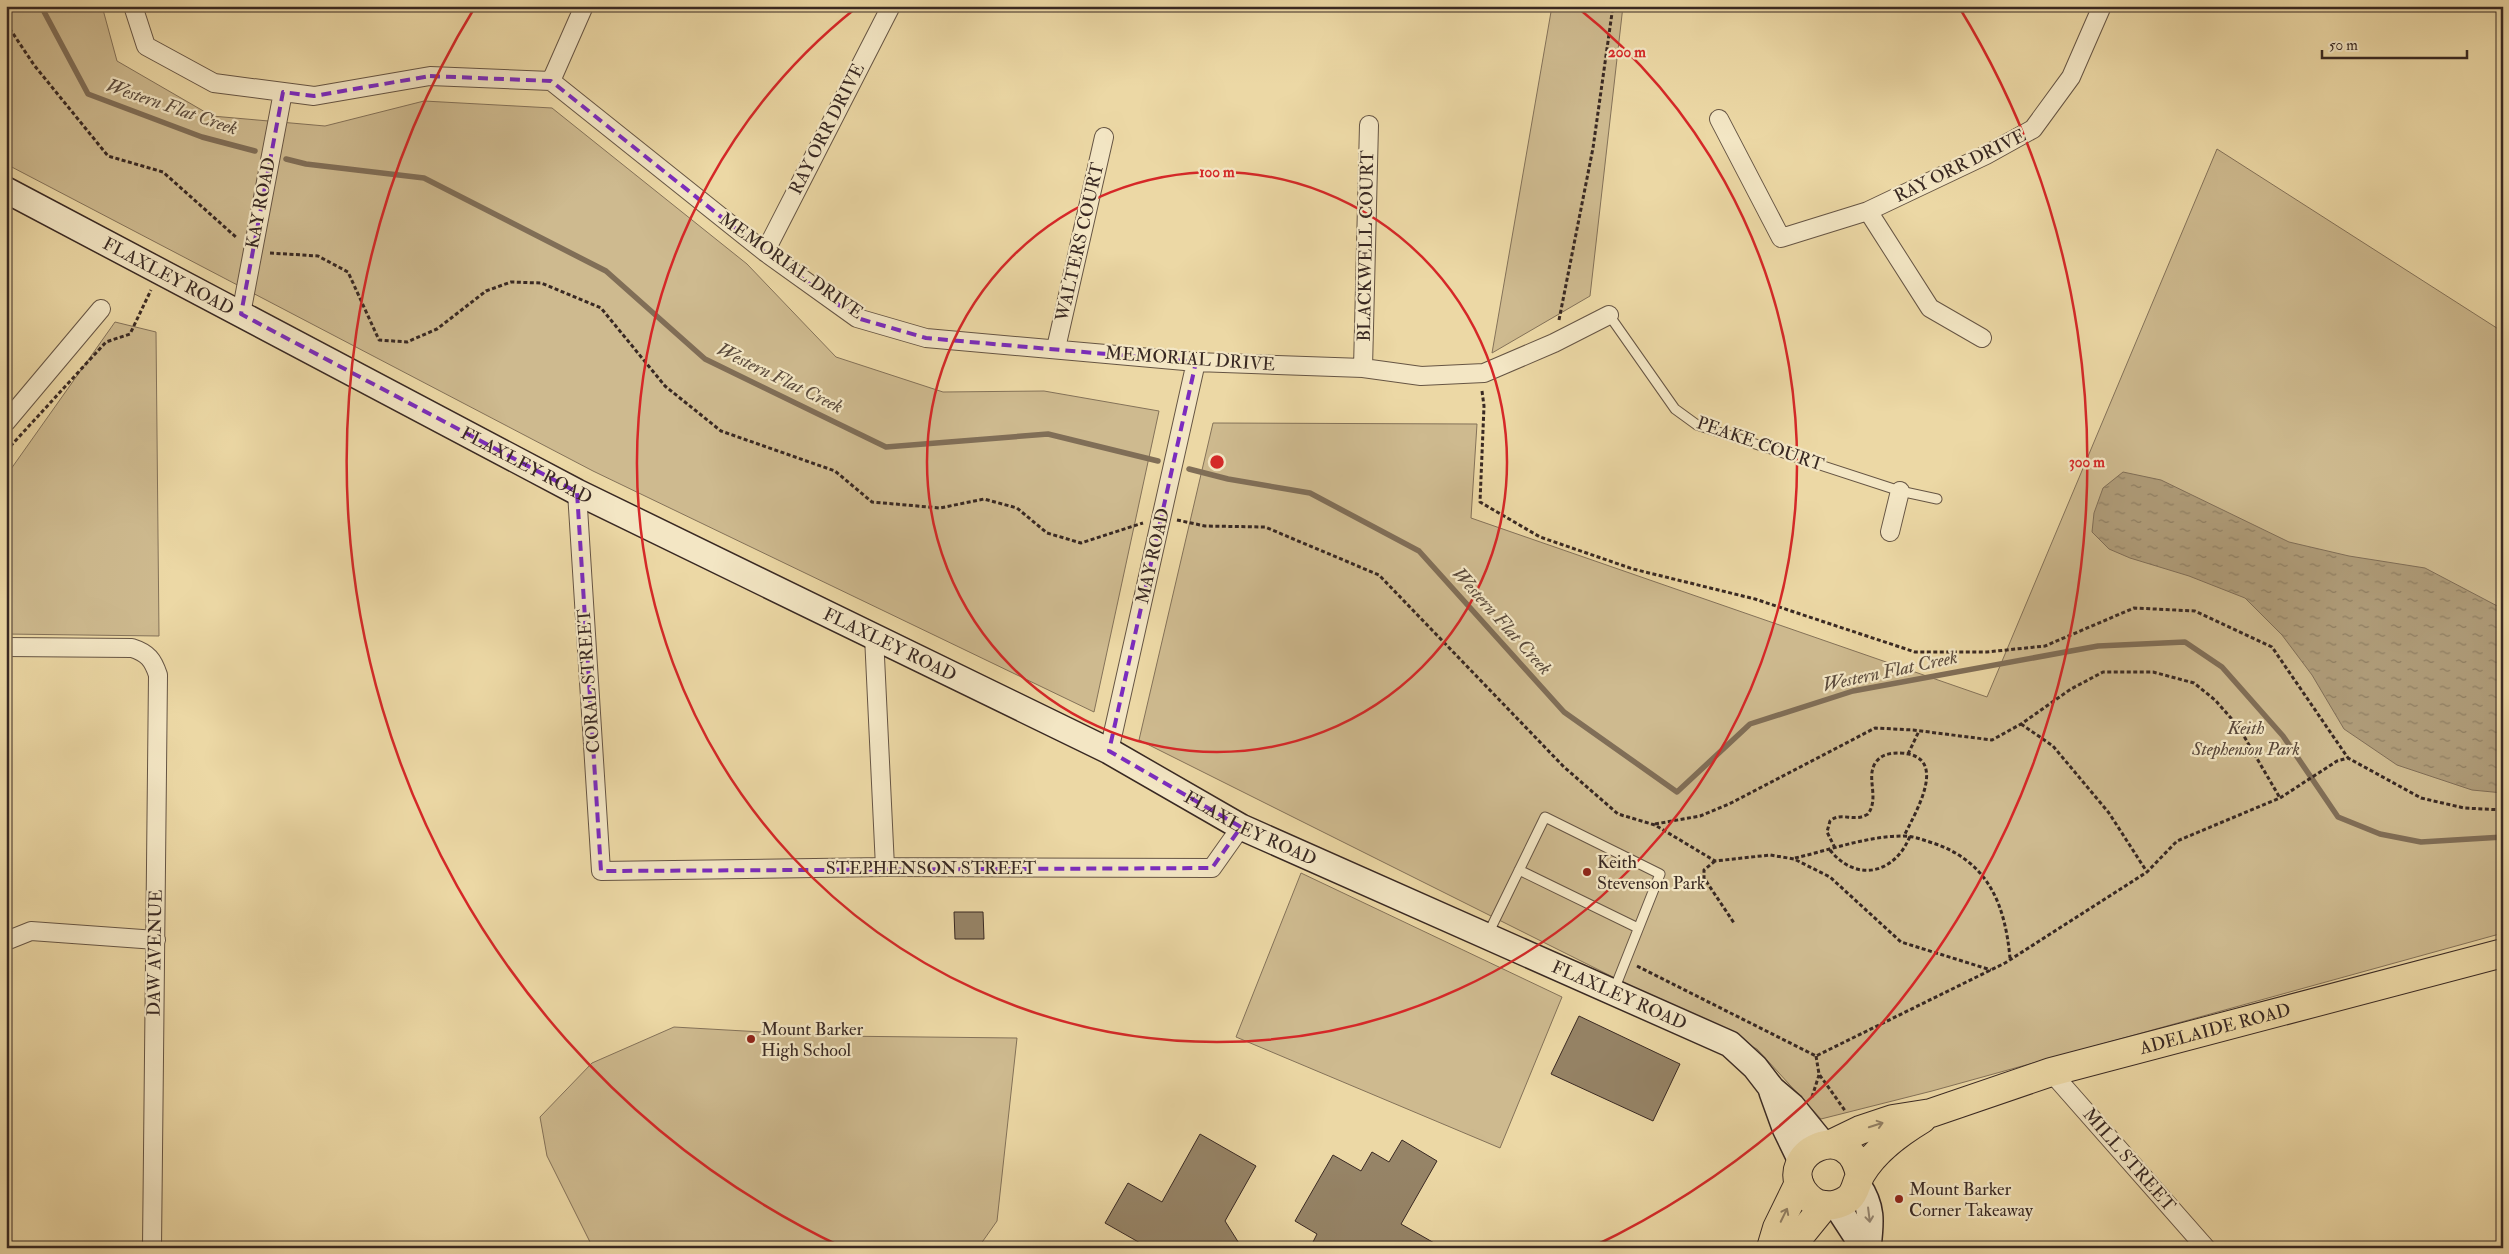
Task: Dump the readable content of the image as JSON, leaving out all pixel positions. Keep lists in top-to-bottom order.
{
  "streets": {
    "main road": ["FLAXLEY ROAD", "ADELAIDE ROAD"],
    "street": [
      "RAY ORR DRIVE",
      "KAY ROAD",
      "WALTERS COURT",
      "BLACKWELL COURT",
      "MEMORIAL DRIVE",
      "MAY ROAD",
      "CORAL STREET",
      "STEPHENSON STREET",
      "DAW AVENUE",
      "MILL STREET"
    ],
    "lane": ["PEAKE COURT"]
  },
  "crossings": [
    ["RAY ORR DRIVE", "MEMORIAL DRIVE"],
    ["KAY ROAD", "FLAXLEY ROAD"],
    ["WALTERS COURT", "MEMORIAL DRIVE"],
    ["BLACKWELL COURT", "MEMORIAL DRIVE"],
    ["MEMORIAL DRIVE", "PEAKE COURT"],
    ["MEMORIAL DRIVE", "MAY ROAD"],
    ["FLAXLEY ROAD", "MAY ROAD"],
    ["FLAXLEY ROAD", "CORAL STREET"],
    ["FLAXLEY ROAD", "STEPHENSON STREET"],
    ["FLAXLEY ROAD", "ADELAIDE ROAD"],
    ["CORAL STREET", "STEPHENSON STREET"],
    ["ADELAIDE ROAD", "MILL STREET"]
  ],
  "water": ["Western Flat Creek"],
  "parks": ["Keith Stephenson Park"],
  "places": ["Keith Stevenson Park", "Mount Barker High School", "Mount Barker Corner Takeaway"],
  "scale_bar": "50 m",
  "rings": ["200 m", "100 m", "300 m"]
}
